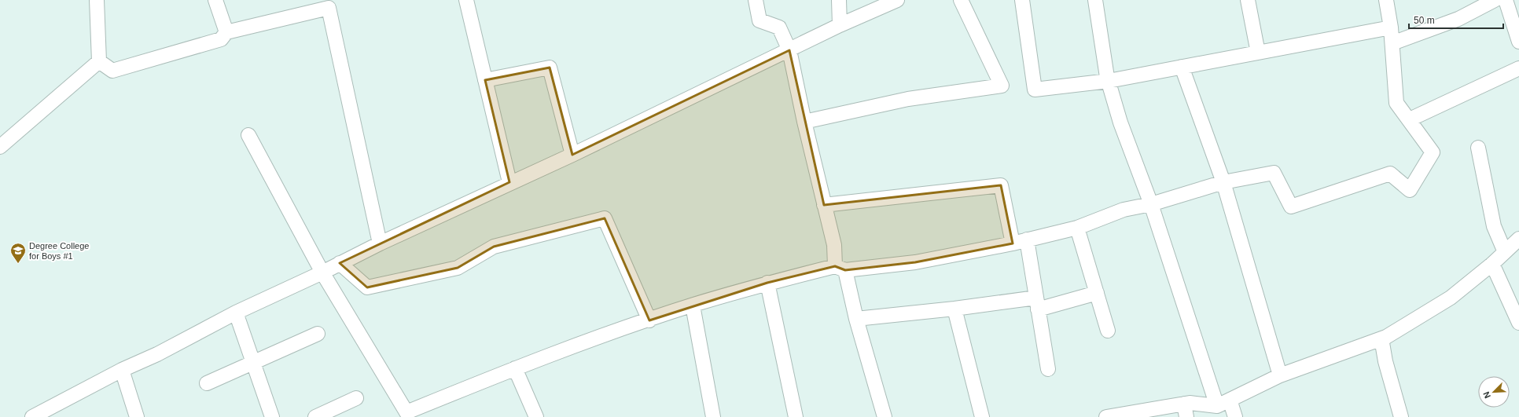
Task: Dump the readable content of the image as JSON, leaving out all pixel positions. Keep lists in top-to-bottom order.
{
  "places": {
    "school or university": ["Degree College for Boys #1"]
  },
  "scale_bar": "50 m",
  "north": "bottom left"
}
